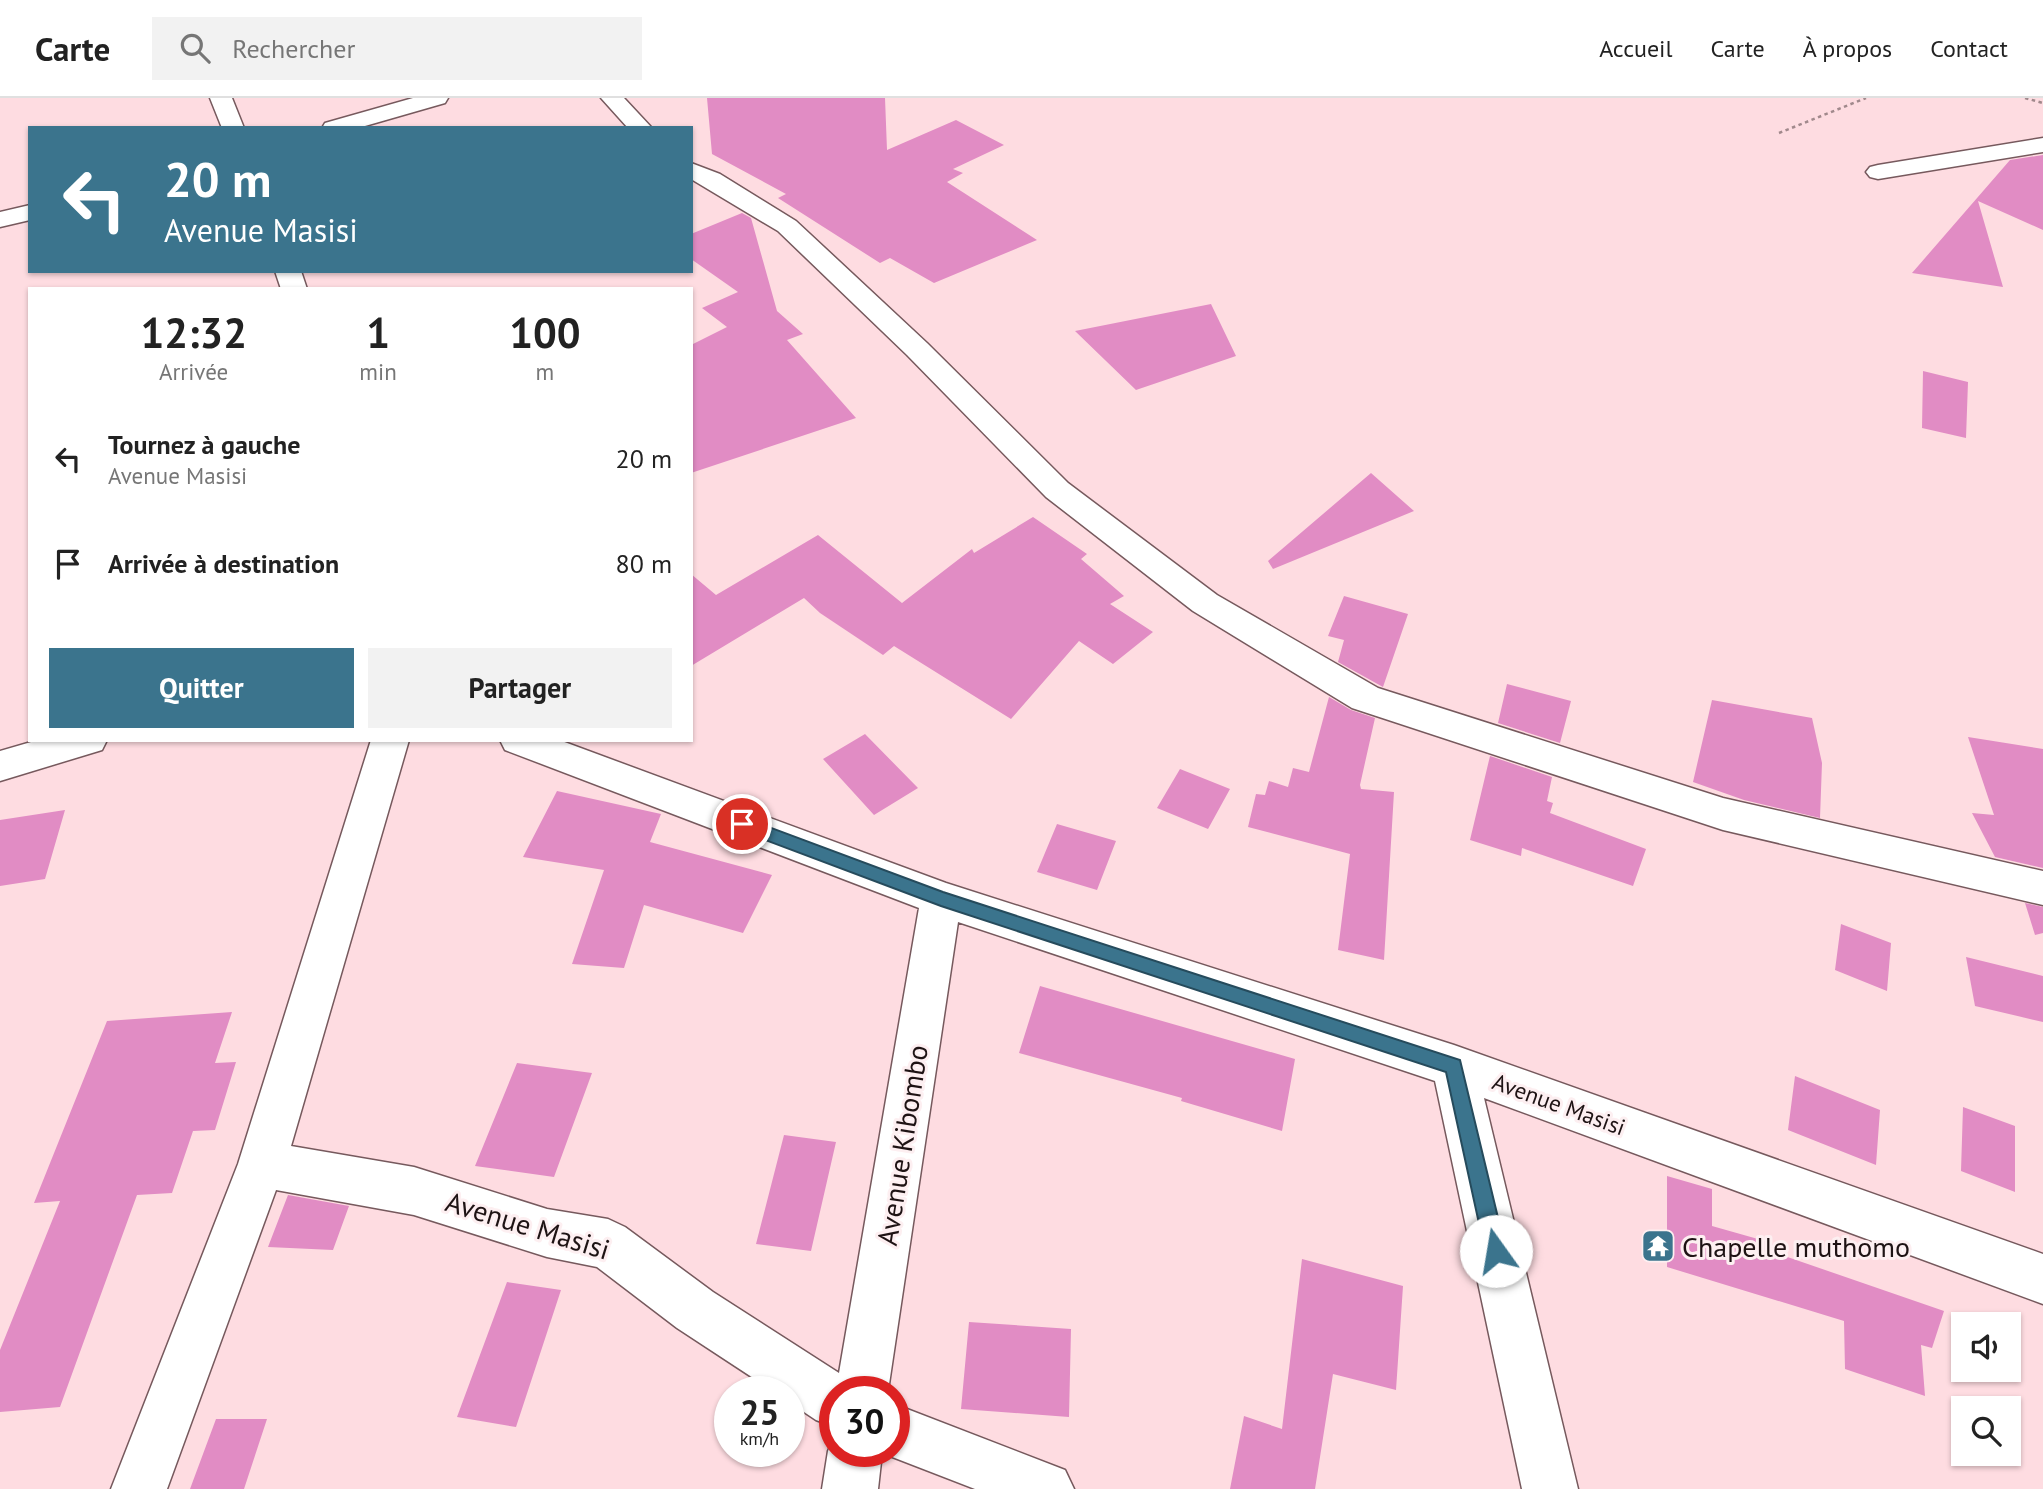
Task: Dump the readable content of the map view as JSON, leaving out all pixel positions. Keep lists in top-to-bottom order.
{
  "streets": {
    "street": ["Avenue Masisi", "Avenue Kibombo"]
  },
  "crossings": [
    ["Avenue Masisi", "Avenue Kibombo"]
  ],
  "places": {
    "temple": ["Chapelle muthomo"]
  },
  "page": {
    "header": "Carte",
    "search": "Rechercher",
    "nav": [
      "Accueil",
      "Carte",
      "À propos",
      "Contact"
    ],
    "turn": ["20 m", "Avenue Masisi"],
    "eta": [
      "12:32",
      "Arrivée",
      "1",
      "min",
      "100",
      "m"
    ],
    "list": [
      {
        "name": "Tournez à gauche",
        "note": "Avenue Masisi",
        "value": "20 m"
      },
      {
        "name": "Arrivée à destination",
        "value": "80 m"
      }
    ],
    "buttons": ["Quitter", "Partager"],
    "speed": "25 km/h",
    "limit": "30"
  }
}
